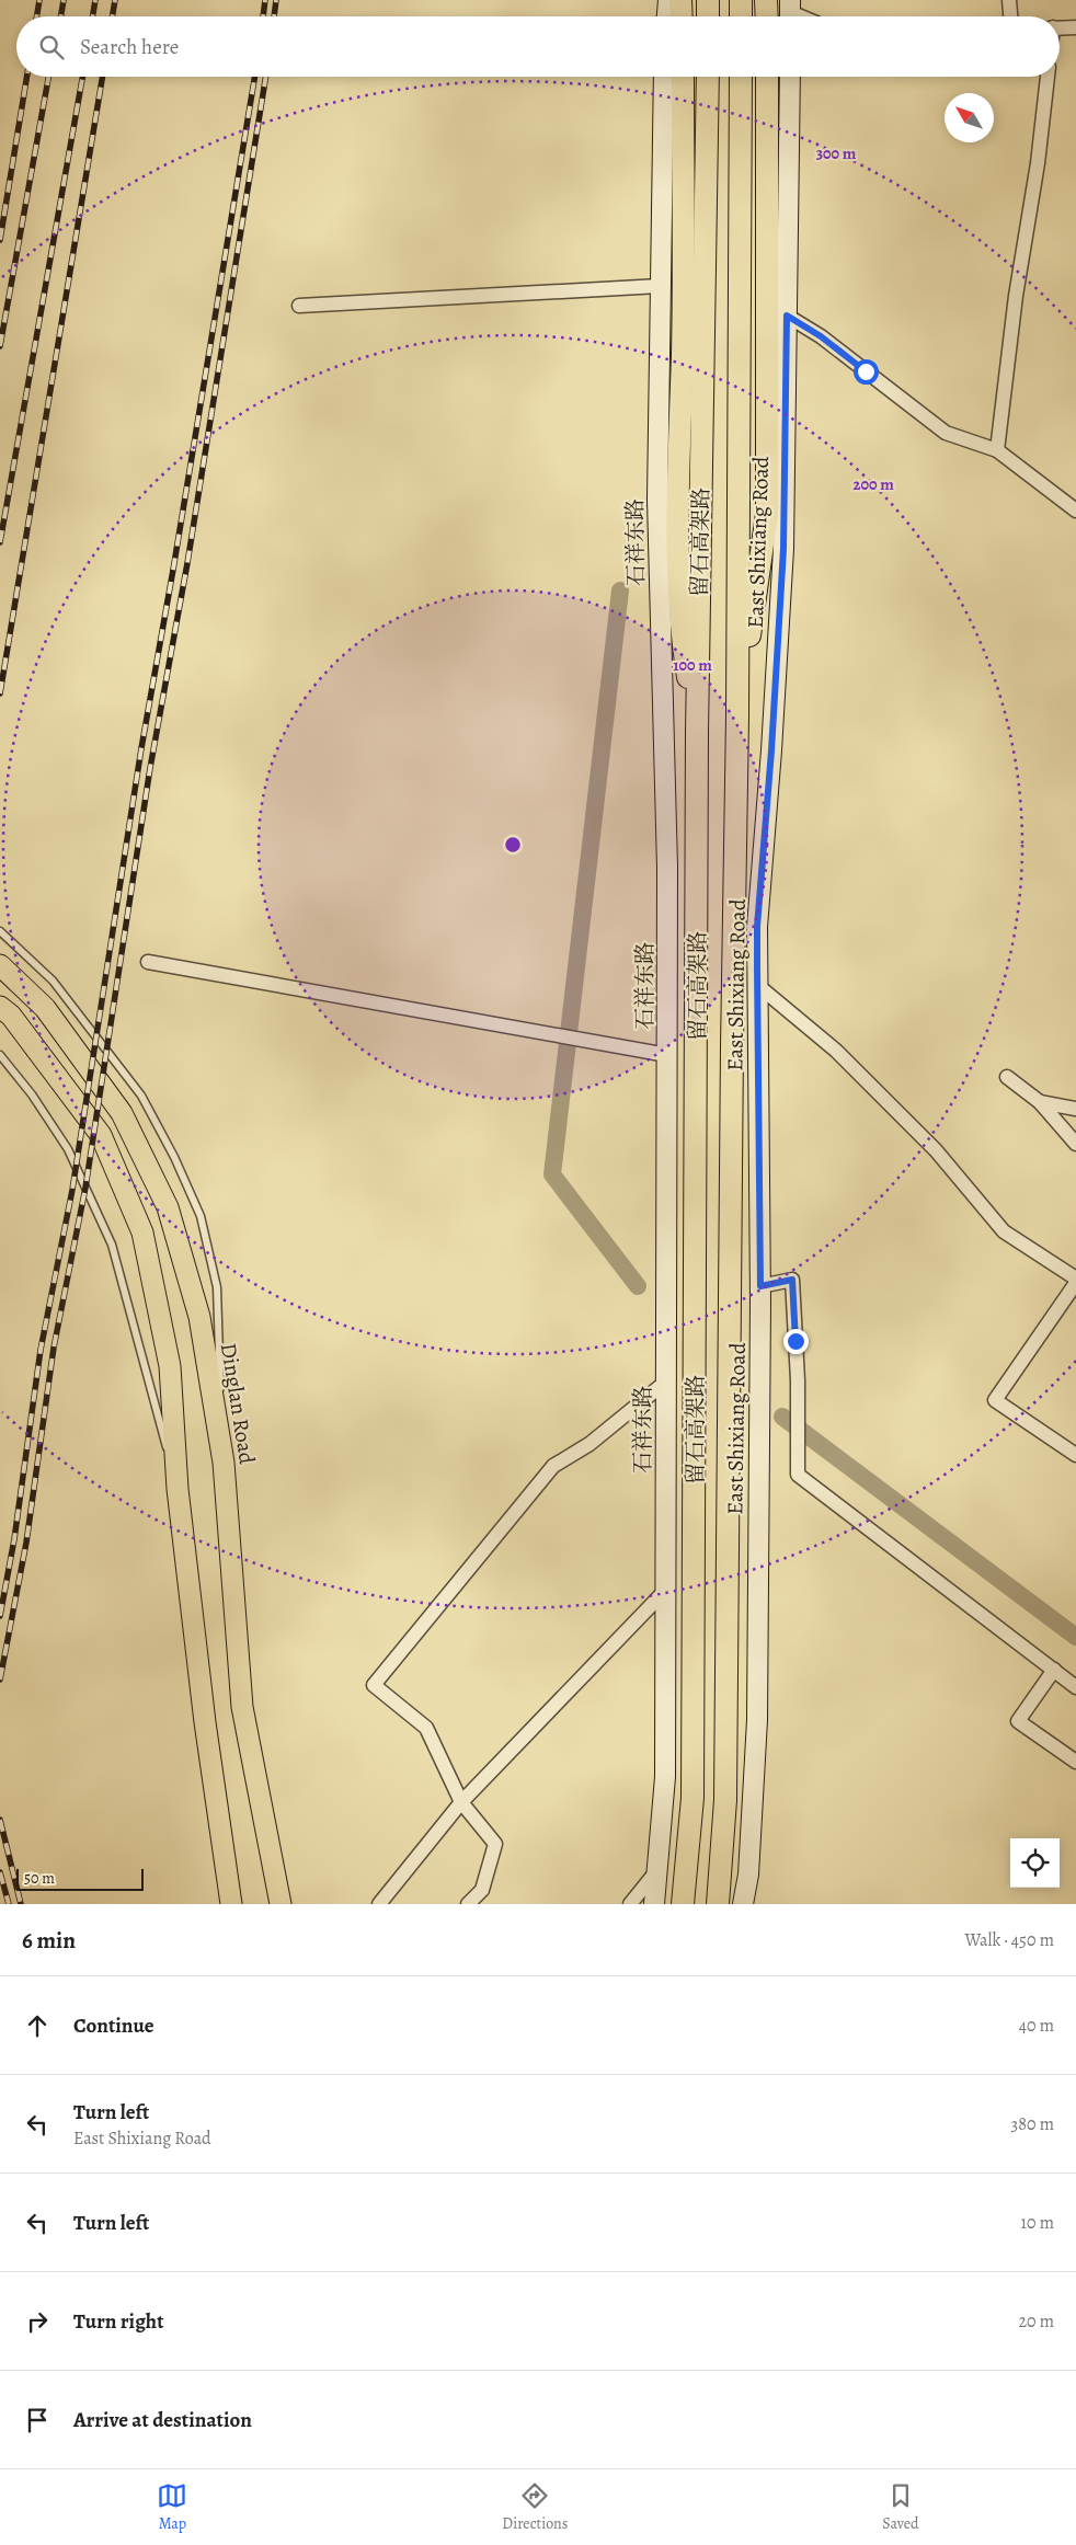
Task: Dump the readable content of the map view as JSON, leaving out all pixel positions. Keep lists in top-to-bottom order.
{
  "streets": {
    "highway": ["留石高架路"],
    "main road": ["石祥东路", "East Shixiang Road", "Dinglan Road"]
  },
  "scale_bar": "50 m",
  "north": "top left",
  "page": {
    "search": "Search here",
    "scale": "50 m",
    "heading": ["6 min", "Walk · 450 m"],
    "list": [
      ["Continue", "40 m"],
      ["Turn left", "East Shixiang Road", "380 m"],
      ["Turn left", "10 m"],
      ["Turn right", "20 m"],
      "Arrive at destination"
    ],
    "nav": ["Map", "Directions", "Saved"]
  },
  "rings": ["300 m", "200 m", "100 m"]
}
